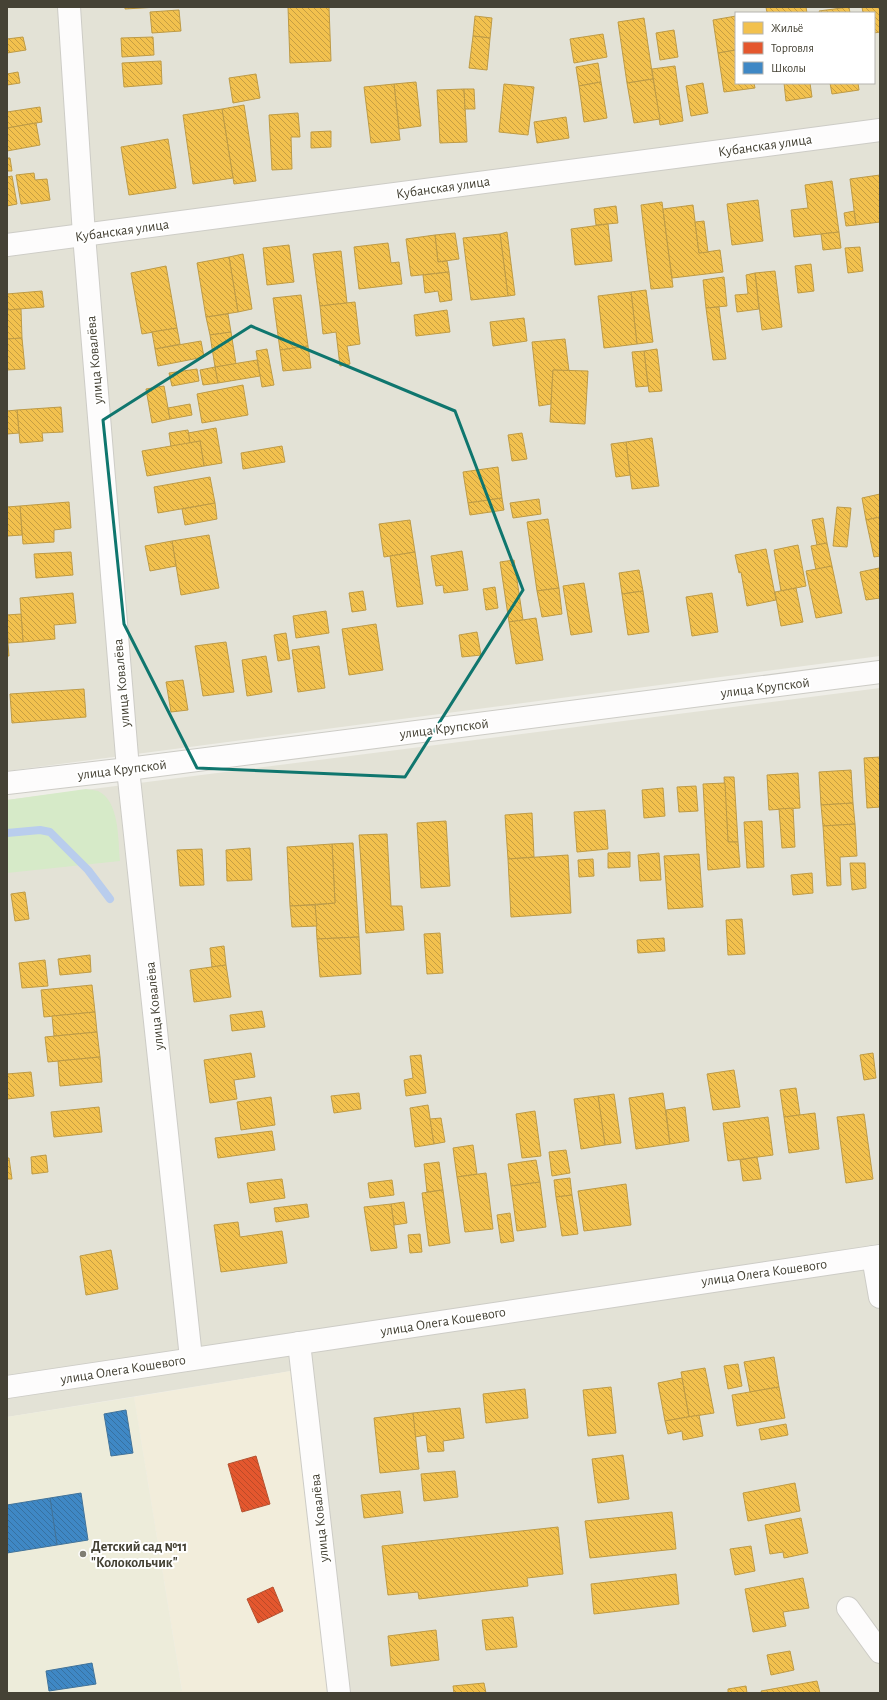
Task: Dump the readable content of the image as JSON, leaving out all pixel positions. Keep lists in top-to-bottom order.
{
  "streets": {
    "street": [
      "Кубанская улица",
      "улица Ковалёва",
      "улица Крупской",
      "улица Олега Кошевого"
    ]
  },
  "crossings": [
    ["Кубанская улица", "улица Ковалёва"],
    ["улица Ковалёва", "улица Крупской"],
    ["улица Ковалёва", "улица Олега Кошевого"]
  ],
  "places": ["Детский сад №11 \"Колокольчик\""],
  "legend": ["Жильё", "Торговля", "Школы"]
}
